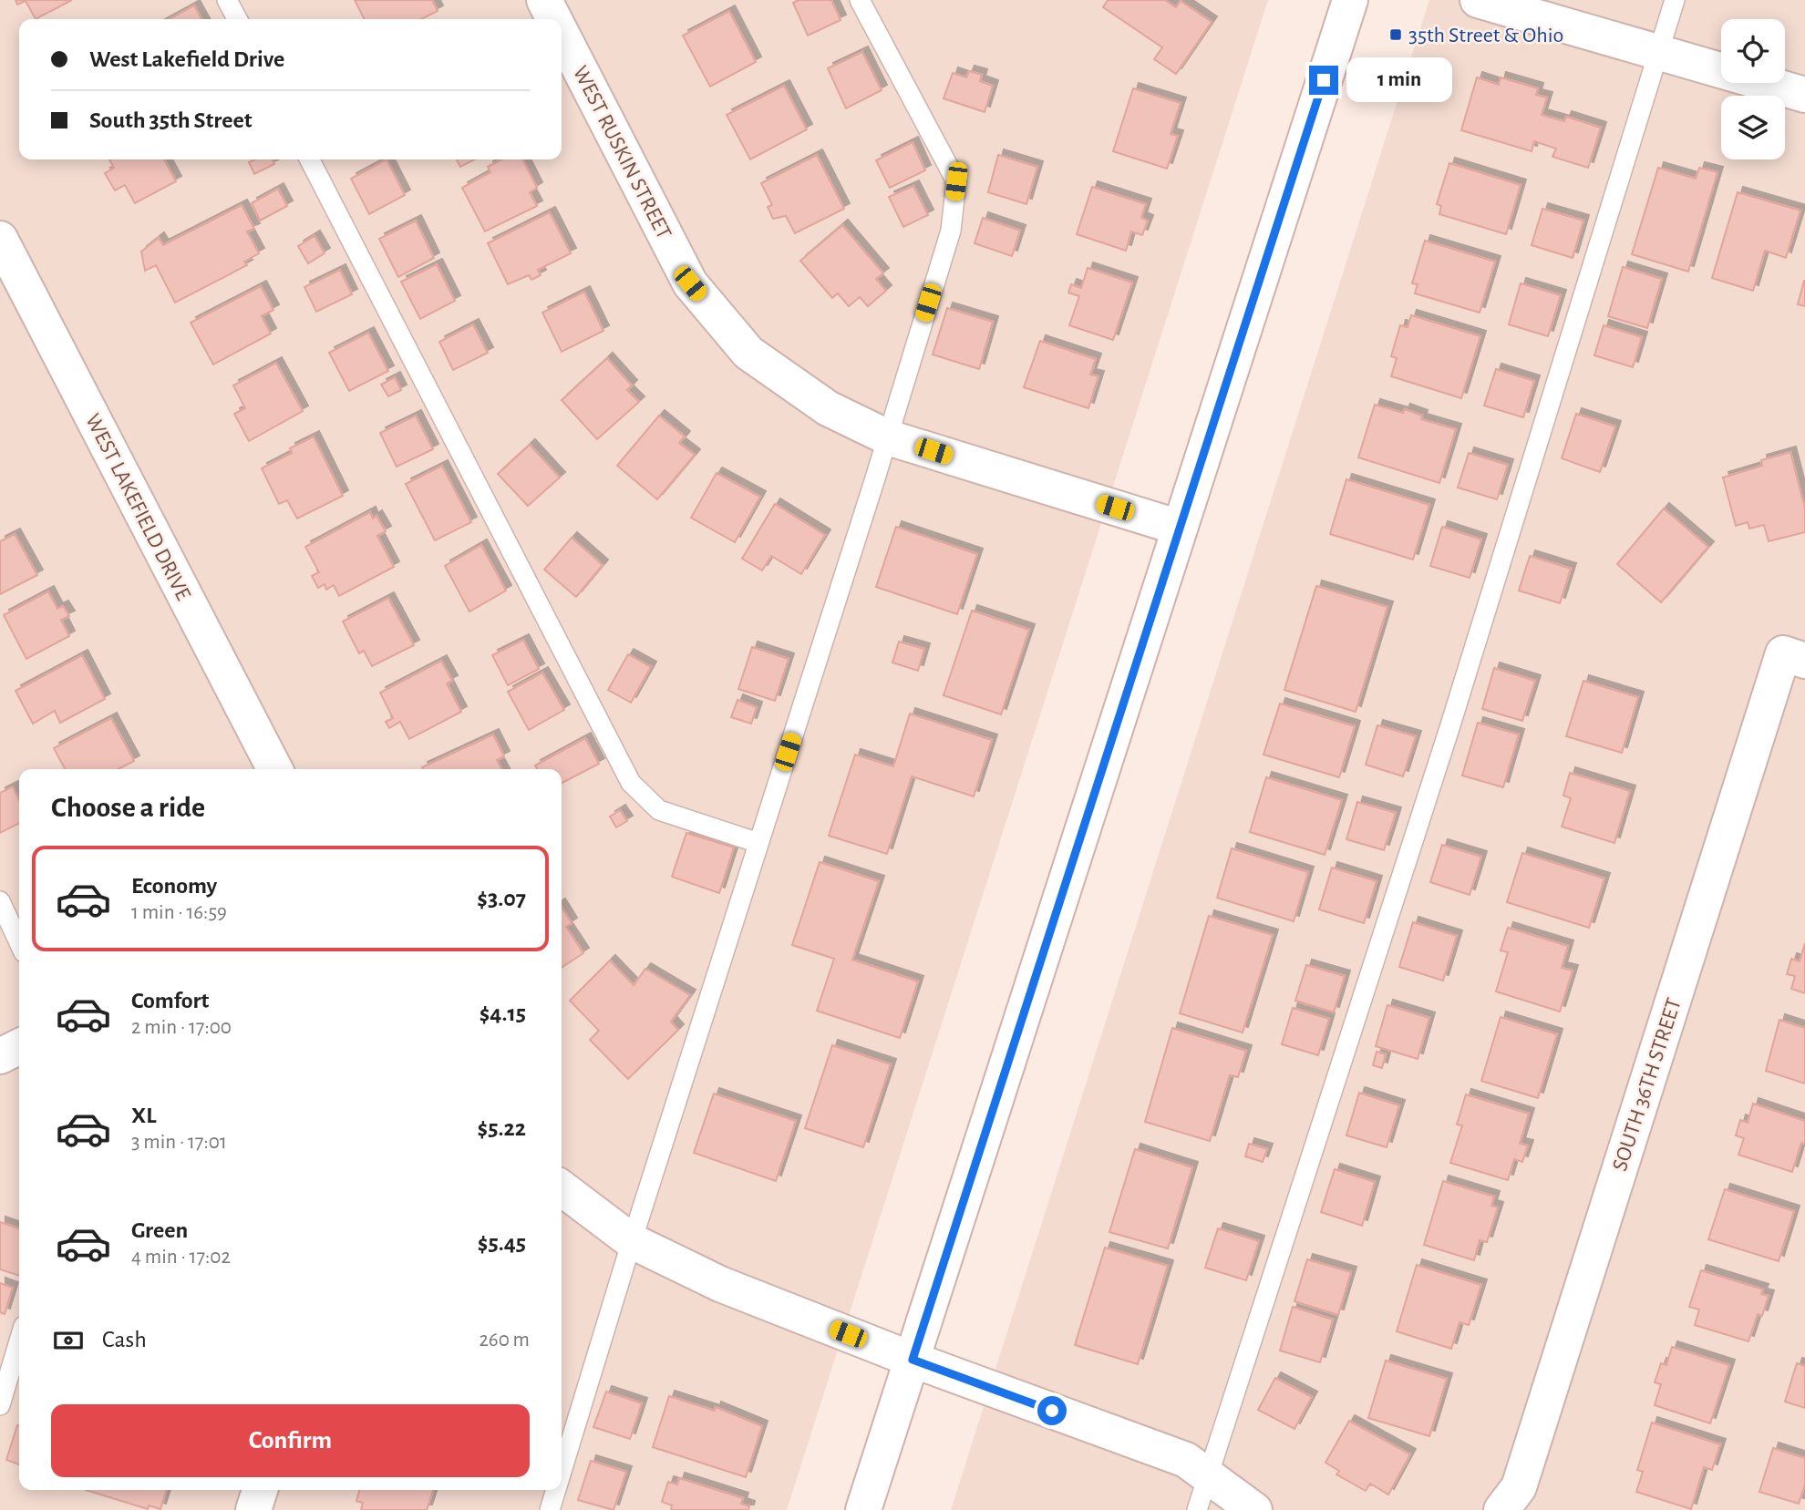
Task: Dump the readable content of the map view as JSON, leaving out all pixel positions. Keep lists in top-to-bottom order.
{
  "streets": {
    "street": ["WEST RUSKIN STREET", "WEST LAKEFIELD DRIVE", "SOUTH 36TH STREET"]
  },
  "places": {
    "transit": ["35th Street & Ohio"]
  },
  "page": {
    "banner": ["West Lakefield Drive", "South 35th Street"],
    "bubble": "1 min",
    "heading": "Choose a ride",
    "list": [
      {
        "name": "Economy",
        "note": "1 min · 16:59",
        "value": "$3.07"
      },
      {
        "name": "Comfort",
        "note": "2 min · 17:00",
        "value": "$4.15"
      },
      {
        "name": "XL",
        "note": "3 min · 17:01",
        "value": "$5.22"
      },
      {
        "name": "Green",
        "note": "4 min · 17:02",
        "value": "$5.45"
      }
    ],
    "pay": ["Cash", "260 m"],
    "buttons": "Confirm"
  }
}
